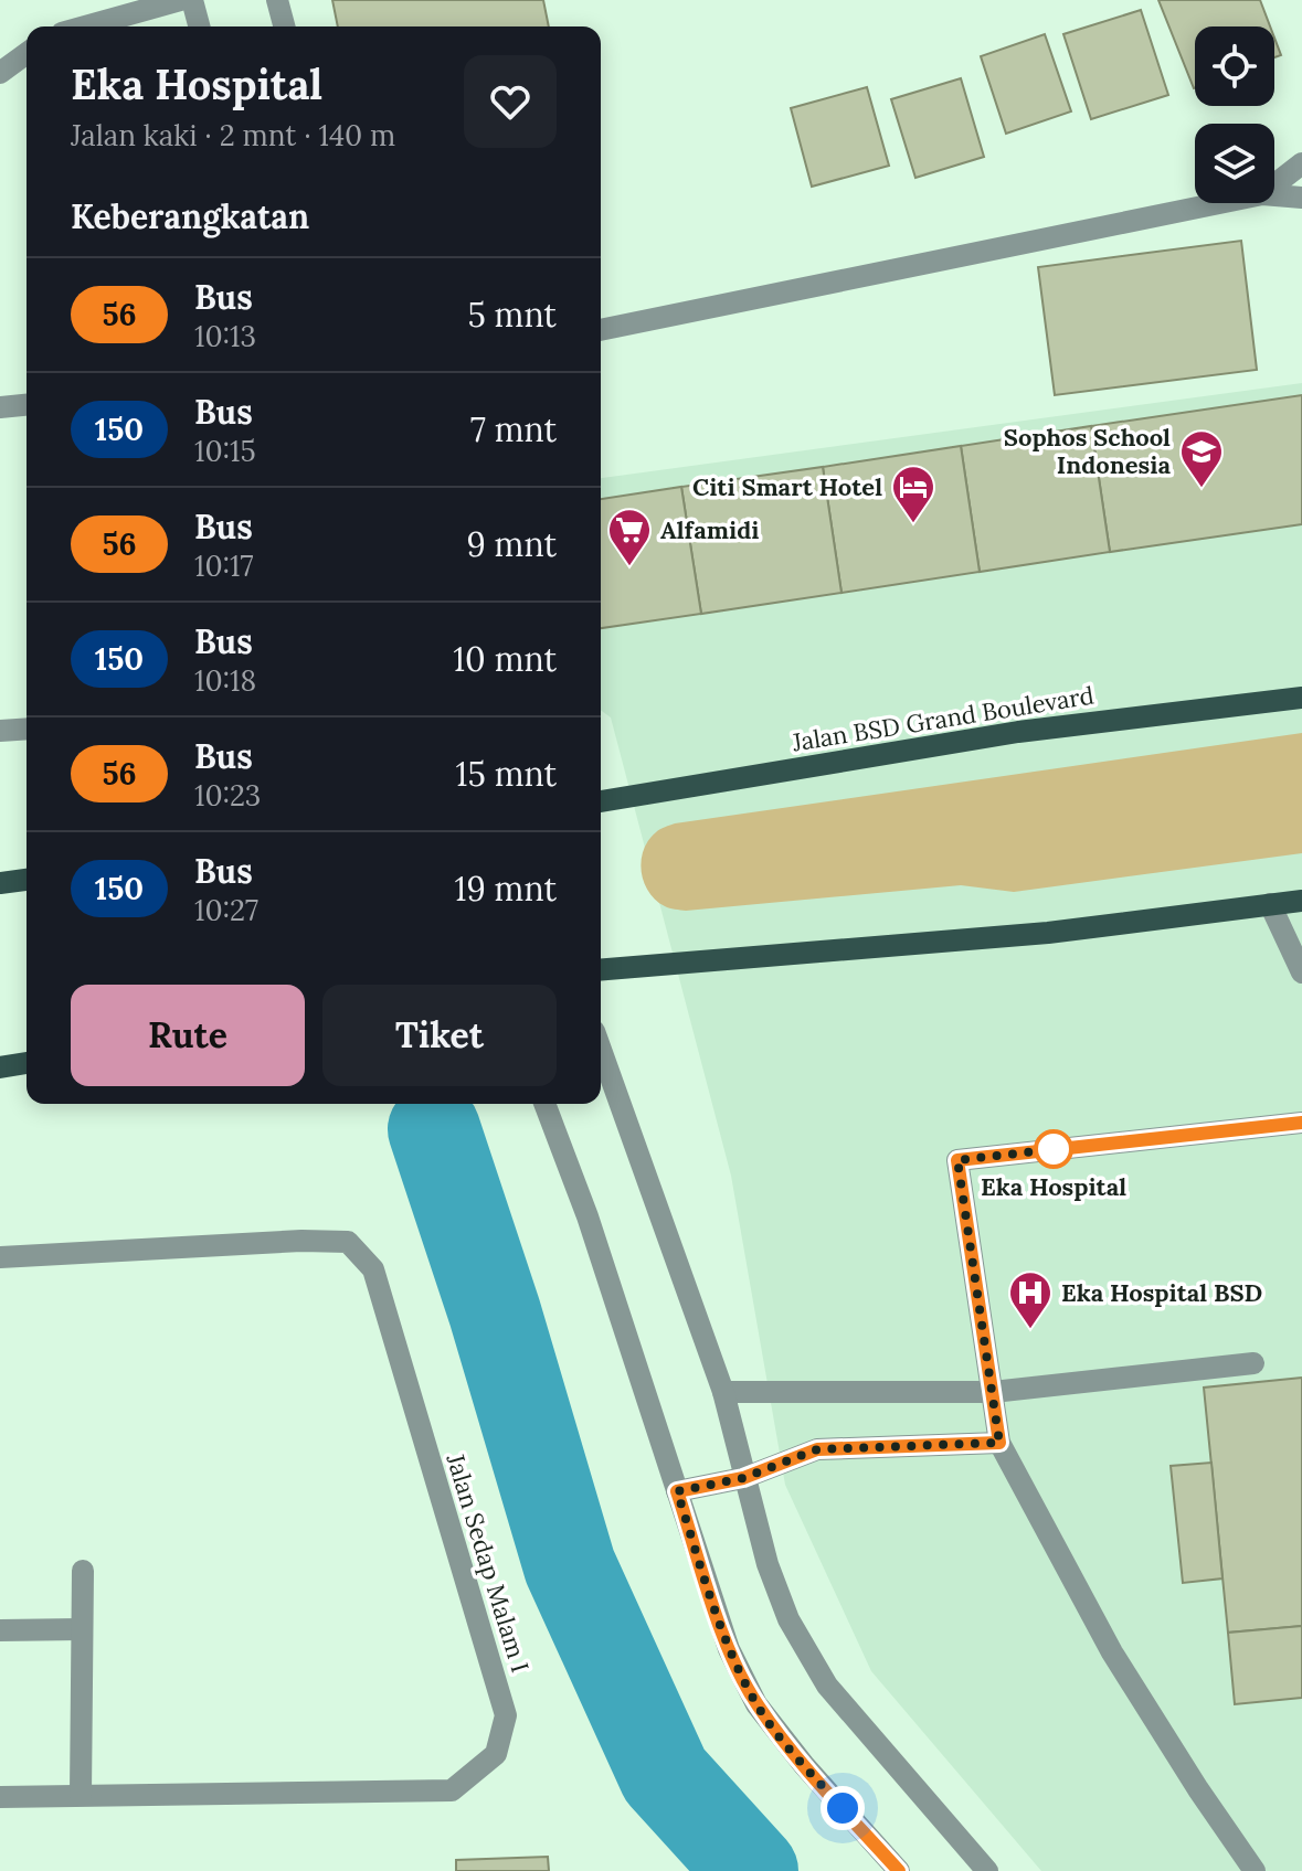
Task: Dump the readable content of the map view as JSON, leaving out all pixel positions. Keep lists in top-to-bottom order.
{
  "streets": {
    "main road": ["Jalan BSD Grand Boulevard"],
    "street": ["Jalan Sedap Malam I"]
  },
  "places": {
    "school or university": ["Sophos School Indonesia"],
    "hotel": ["Citi Smart Hotel"],
    "supermarket": ["Alfamidi"],
    "other": ["Eka Hospital"],
    "hospital": ["Eka Hospital BSD"]
  },
  "lines": ["bus line 56"],
  "page": {
    "heading": [
      ["Eka Hospital", "Jalan kaki · 2 mnt · 140 m"],
      "Keberangkatan"
    ],
    "list": [
      {
        "mark": "56",
        "name": "Bus",
        "note": "10:13",
        "value": "5 mnt"
      },
      {
        "mark": "150",
        "name": "Bus",
        "note": "10:15",
        "value": "7 mnt"
      },
      {
        "mark": "56",
        "name": "Bus",
        "note": "10:17",
        "value": "9 mnt"
      },
      {
        "mark": "150",
        "name": "Bus",
        "note": "10:18",
        "value": "10 mnt"
      },
      {
        "mark": "56",
        "name": "Bus",
        "note": "10:23",
        "value": "15 mnt"
      },
      {
        "mark": "150",
        "name": "Bus",
        "note": "10:27",
        "value": "19 mnt"
      }
    ],
    "buttons": ["Rute", "Tiket"]
  }
}
